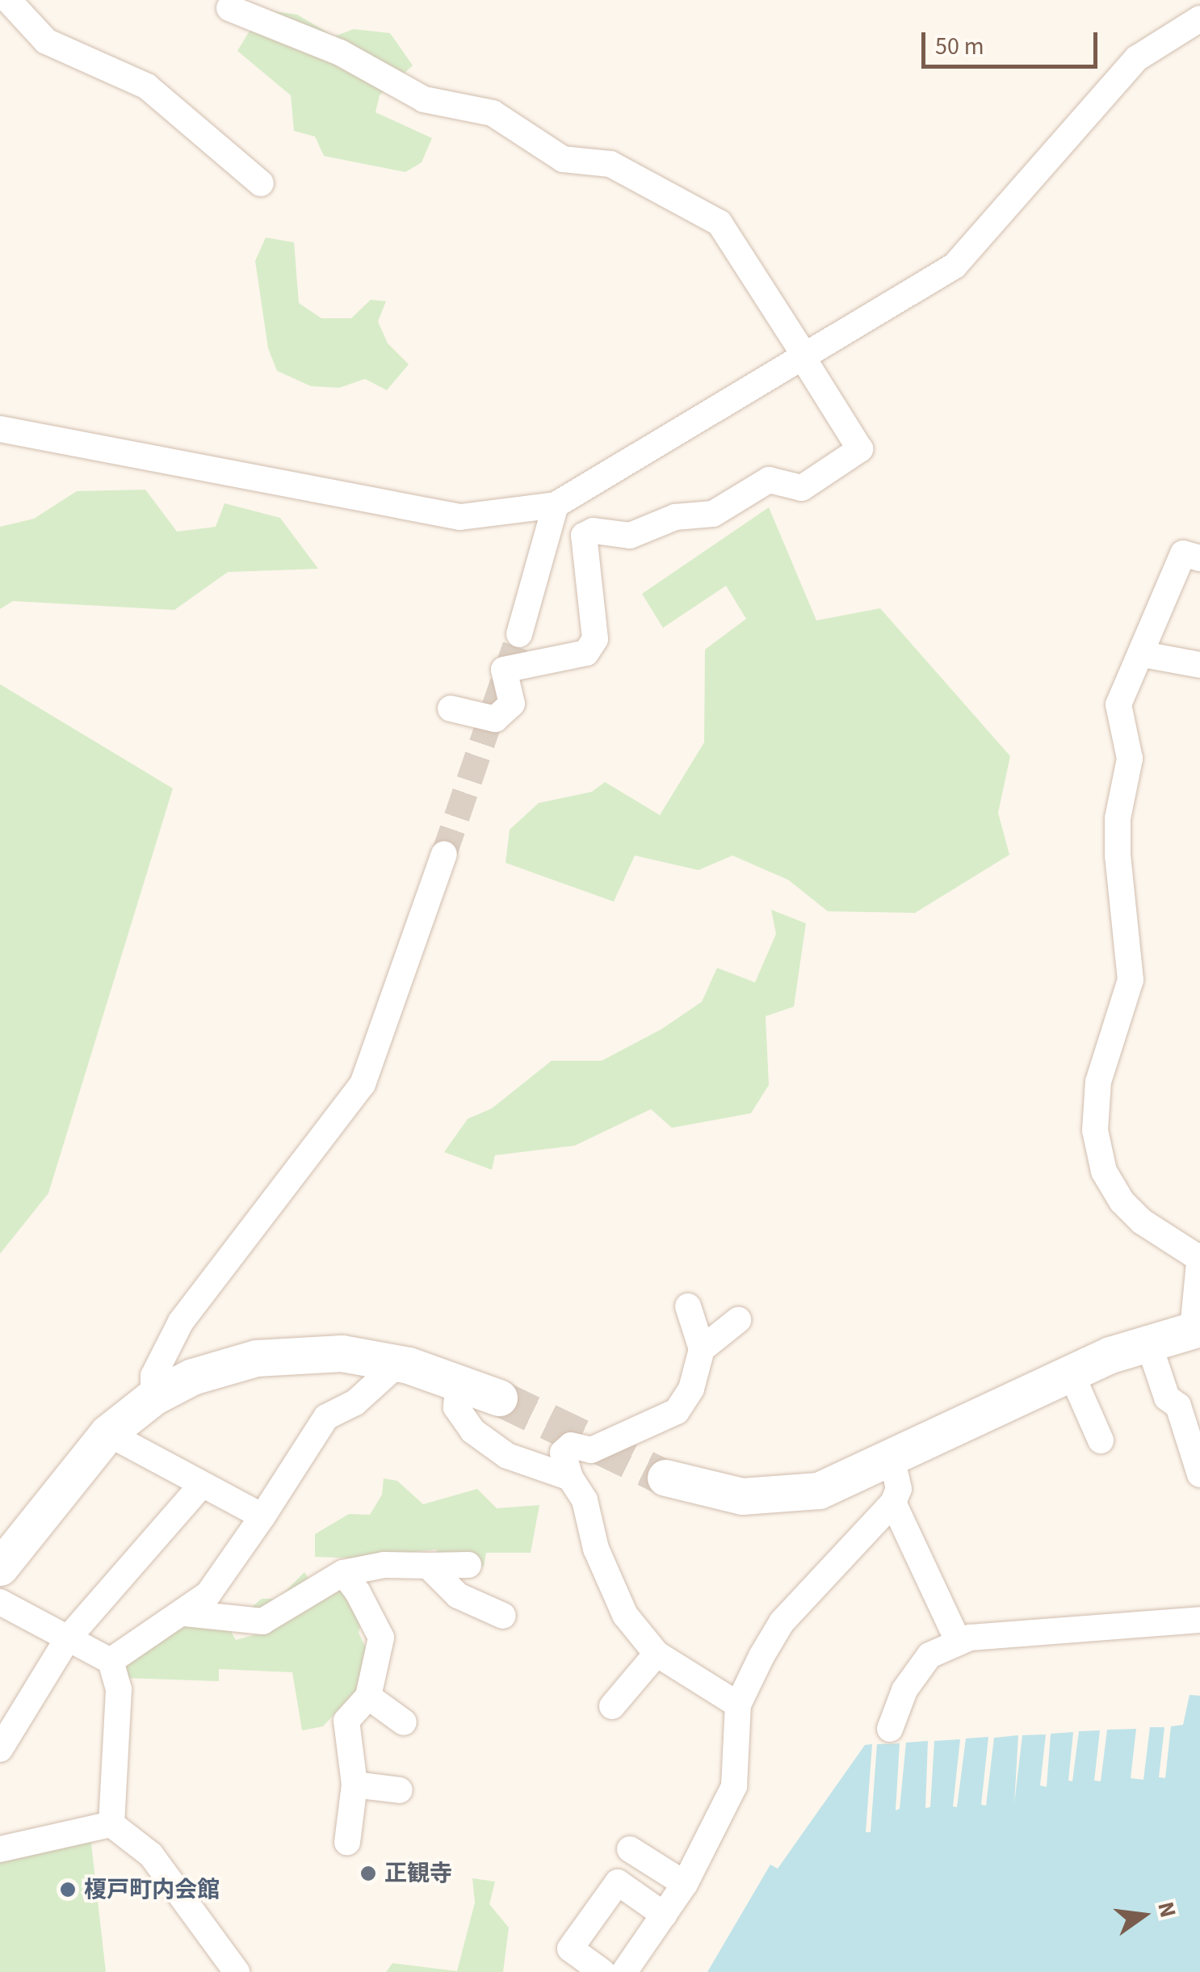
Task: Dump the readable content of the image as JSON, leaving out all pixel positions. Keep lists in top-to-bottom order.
{
  "places": ["正観寺", "榎戸町内会館"],
  "scale_bar": "50 m",
  "north": "right"
}
